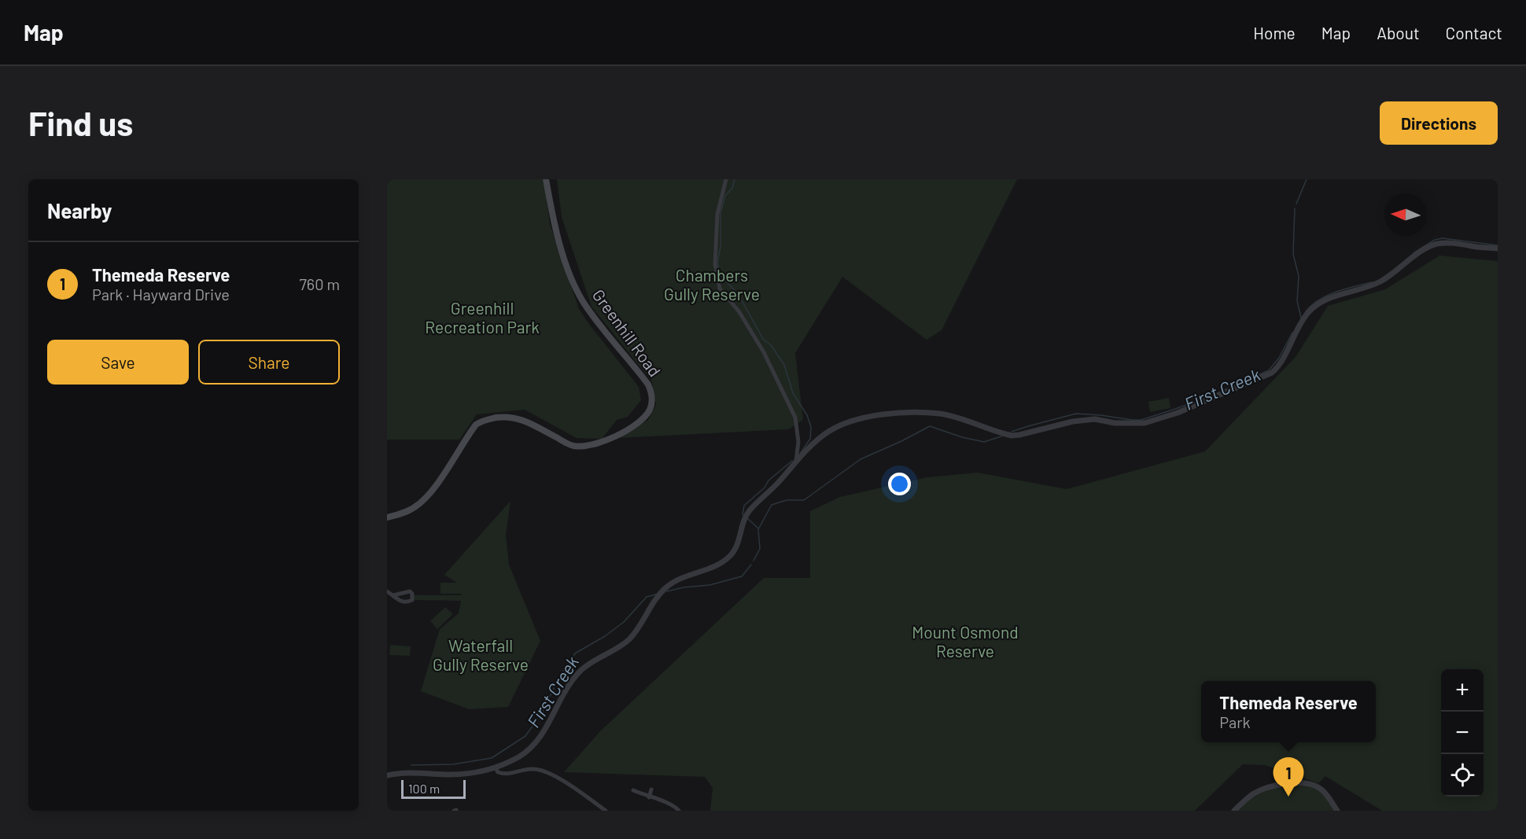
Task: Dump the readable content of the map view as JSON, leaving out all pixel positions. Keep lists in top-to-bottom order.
{
  "streets": {
    "main road": ["Greenhill Road"]
  },
  "water": ["First Creek"],
  "parks": [
    "Chambers Gully Reserve",
    "Greenhill Recreation Park",
    "Mount Osmond Reserve",
    "Waterfall Gully Reserve"
  ],
  "scale_bar": "100 m",
  "north": "left",
  "page": {
    "header": "Map",
    "nav": [
      "Home",
      "Map",
      "About",
      "Contact"
    ],
    "buttons": [
      "Directions",
      ["Save", "Share"]
    ],
    "title": "Find us",
    "heading": "Nearby",
    "list": [
      {
        "mark": "1",
        "name": "Themeda Reserve",
        "note": "Park · Hayward Drive",
        "value": "760 m"
      }
    ],
    "map_buttons": ["+", "−"],
    "popup": ["Themeda Reserve", "Park"],
    "pins": "1",
    "scale": "100 m"
  }
}
